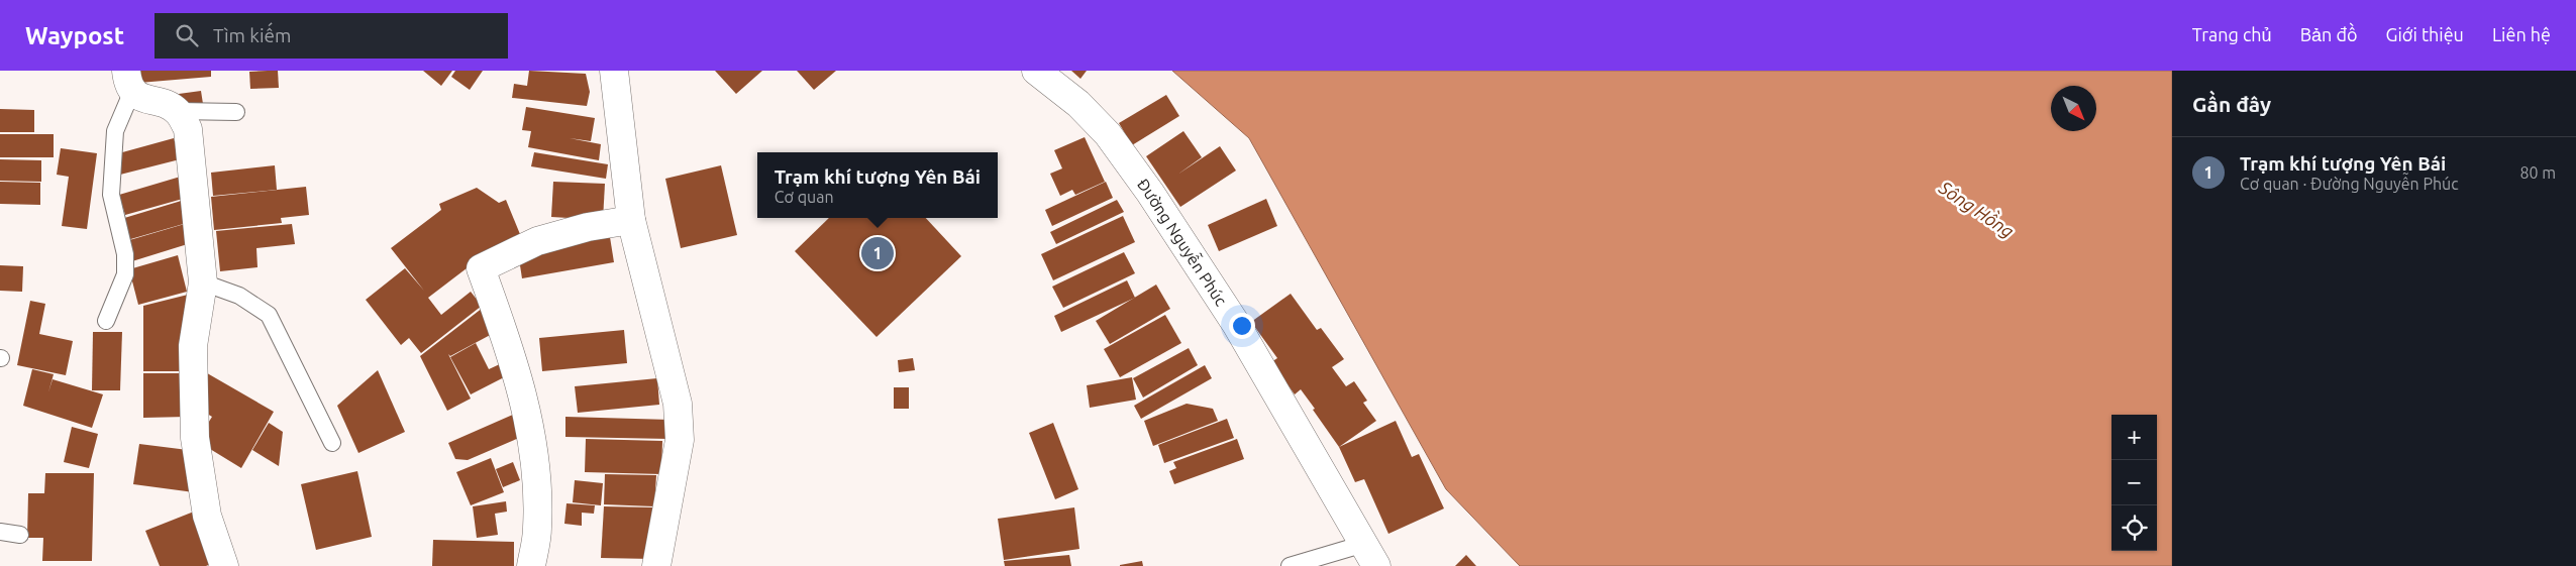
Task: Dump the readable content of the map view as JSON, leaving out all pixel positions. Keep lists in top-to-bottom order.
{
  "streets": {
    "street": ["Đường Nguyễn Phúc"]
  },
  "water": ["Sông Hồng"],
  "north": "bottom right",
  "page": {
    "header": "Waypost",
    "search": "Tìm kiếm",
    "nav": [
      "Trang chủ",
      "Bản đồ",
      "Giới thiệu",
      "Liên hệ"
    ],
    "heading": "Gần đây",
    "list": [
      {
        "mark": "1",
        "name": "Trạm khí tượng Yên Bái",
        "note": "Cơ quan · Đường Nguyễn Phúc",
        "value": "80 m"
      }
    ],
    "popup": ["Trạm khí tượng Yên Bái", "Cơ quan"],
    "pins": "1",
    "map_buttons": ["+", "−"]
  }
}
